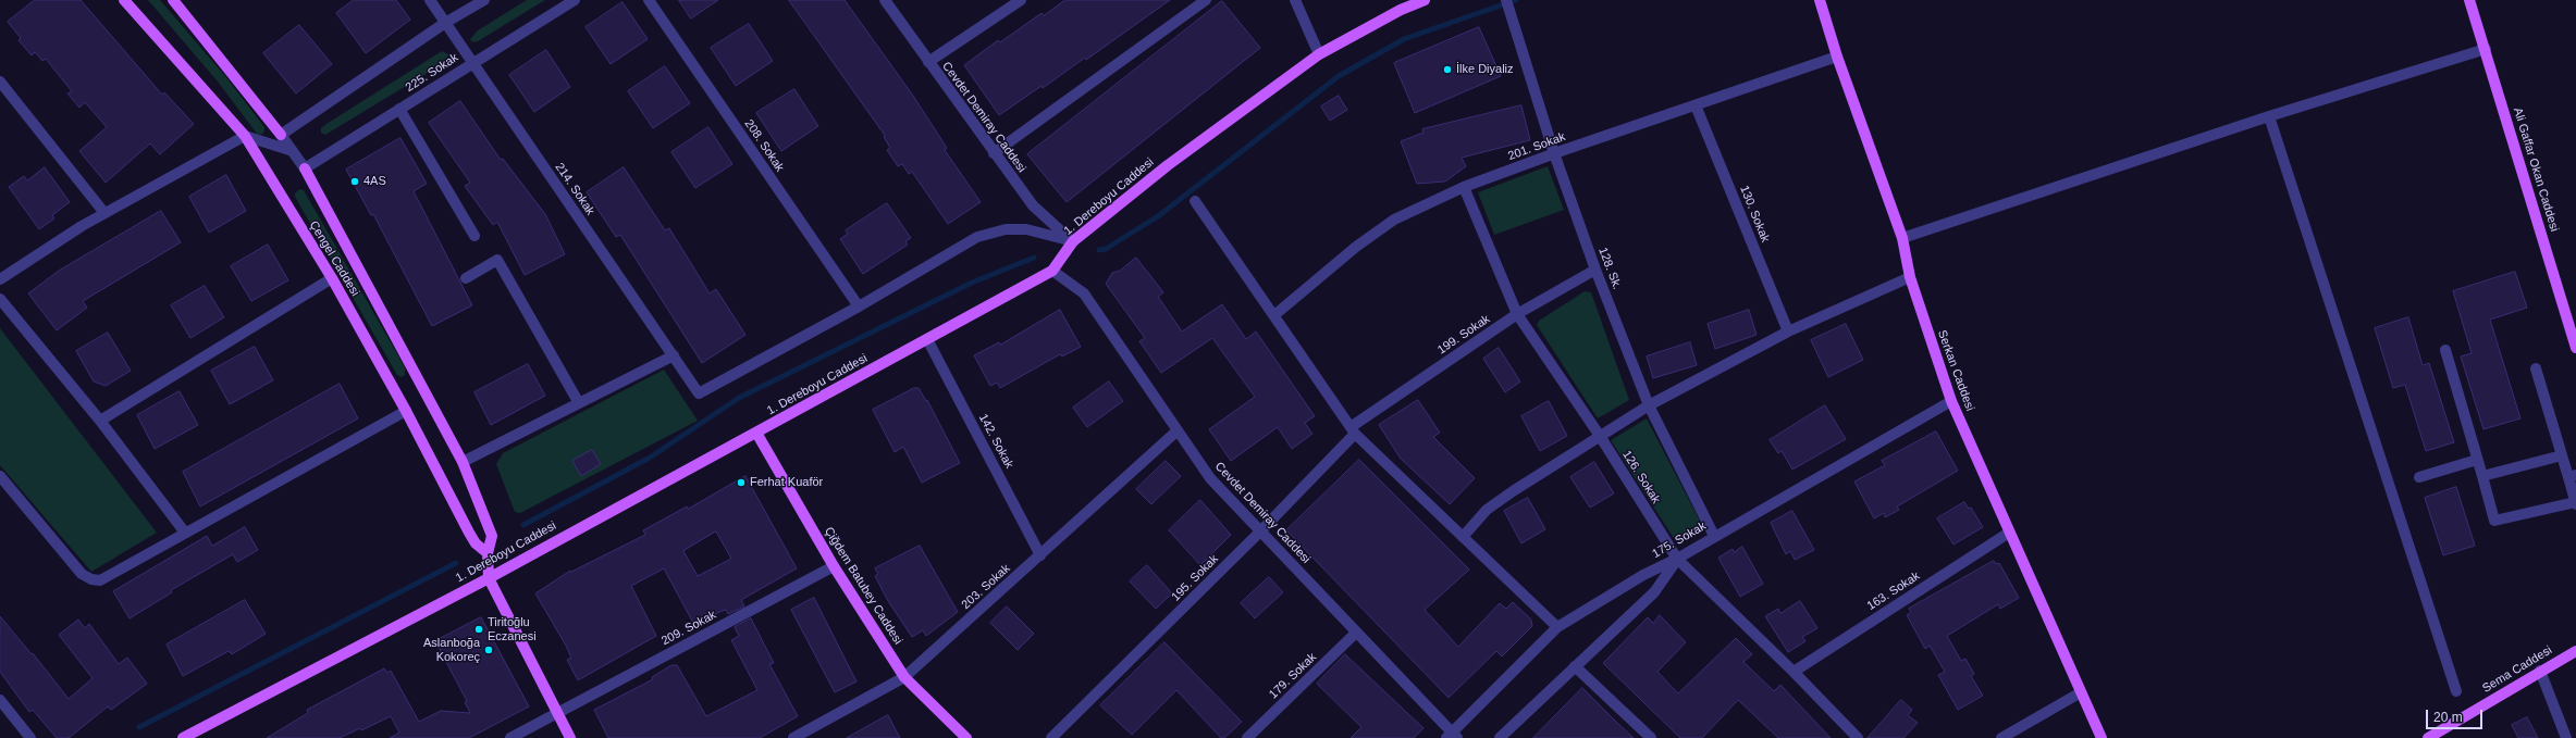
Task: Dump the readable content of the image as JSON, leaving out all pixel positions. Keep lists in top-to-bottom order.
{
  "streets": {
    "main road": [
      "Ali Gaffar Okan Caddesi",
      "1. Dereboyu Caddesi",
      "Çengel Caddesi",
      "Serkan Caddesi",
      "Çiğdem Batubey Caddesi",
      "Sema Caddesi"
    ],
    "street": [
      "225. Sokak",
      "Cevdet Demiray Caddesi",
      "208. Sokak",
      "201. Sokak",
      "214. Sokak",
      "130. Sokak",
      "128. Sk.",
      "199. Sokak",
      "142. Sokak",
      "126. Sokak",
      "175. Sokak",
      "195. Sokak",
      "203. Sokak",
      "163. Sokak",
      "209. Sokak",
      "179. Sokak"
    ]
  },
  "crossings": [
    ["225. Sokak", "214. Sokak"],
    ["225. Sokak", "Çengel Caddesi"],
    ["Cevdet Demiray Caddesi", "1. Dereboyu Caddesi"],
    ["Cevdet Demiray Caddesi", "175. Sokak"],
    ["Cevdet Demiray Caddesi", "195. Sokak"],
    ["Cevdet Demiray Caddesi", "203. Sokak"],
    ["Cevdet Demiray Caddesi", "179. Sokak"],
    ["208. Sokak", "214. Sokak"],
    ["201. Sokak", "130. Sokak"],
    ["201. Sokak", "128. Sk."],
    ["201. Sokak", "Serkan Caddesi"],
    ["201. Sokak", "126. Sokak"],
    ["1. Dereboyu Caddesi", "Çengel Caddesi"],
    ["1. Dereboyu Caddesi", "142. Sokak"],
    ["1. Dereboyu Caddesi", "Çiğdem Batubey Caddesi"],
    ["Çengel Caddesi", "209. Sokak"],
    ["128. Sk.", "199. Sokak"],
    ["128. Sk.", "175. Sokak"],
    ["199. Sokak", "126. Sokak"],
    ["199. Sokak", "195. Sokak"],
    ["Serkan Caddesi", "175. Sokak"],
    ["Serkan Caddesi", "163. Sokak"],
    ["142. Sokak", "203. Sokak"],
    ["126. Sokak", "175. Sokak"],
    ["126. Sokak", "163. Sokak"],
    ["Çiğdem Batubey Caddesi", "203. Sokak"],
    ["Çiğdem Batubey Caddesi", "209. Sokak"]
  ],
  "places": [
    "İlke Diyaliz",
    "4AS",
    "Ferhat Kuaför",
    "Tiritoğlu Eczanesi",
    "Aslanboğa Kokoreç"
  ],
  "scale_bar": "20 m"
}
